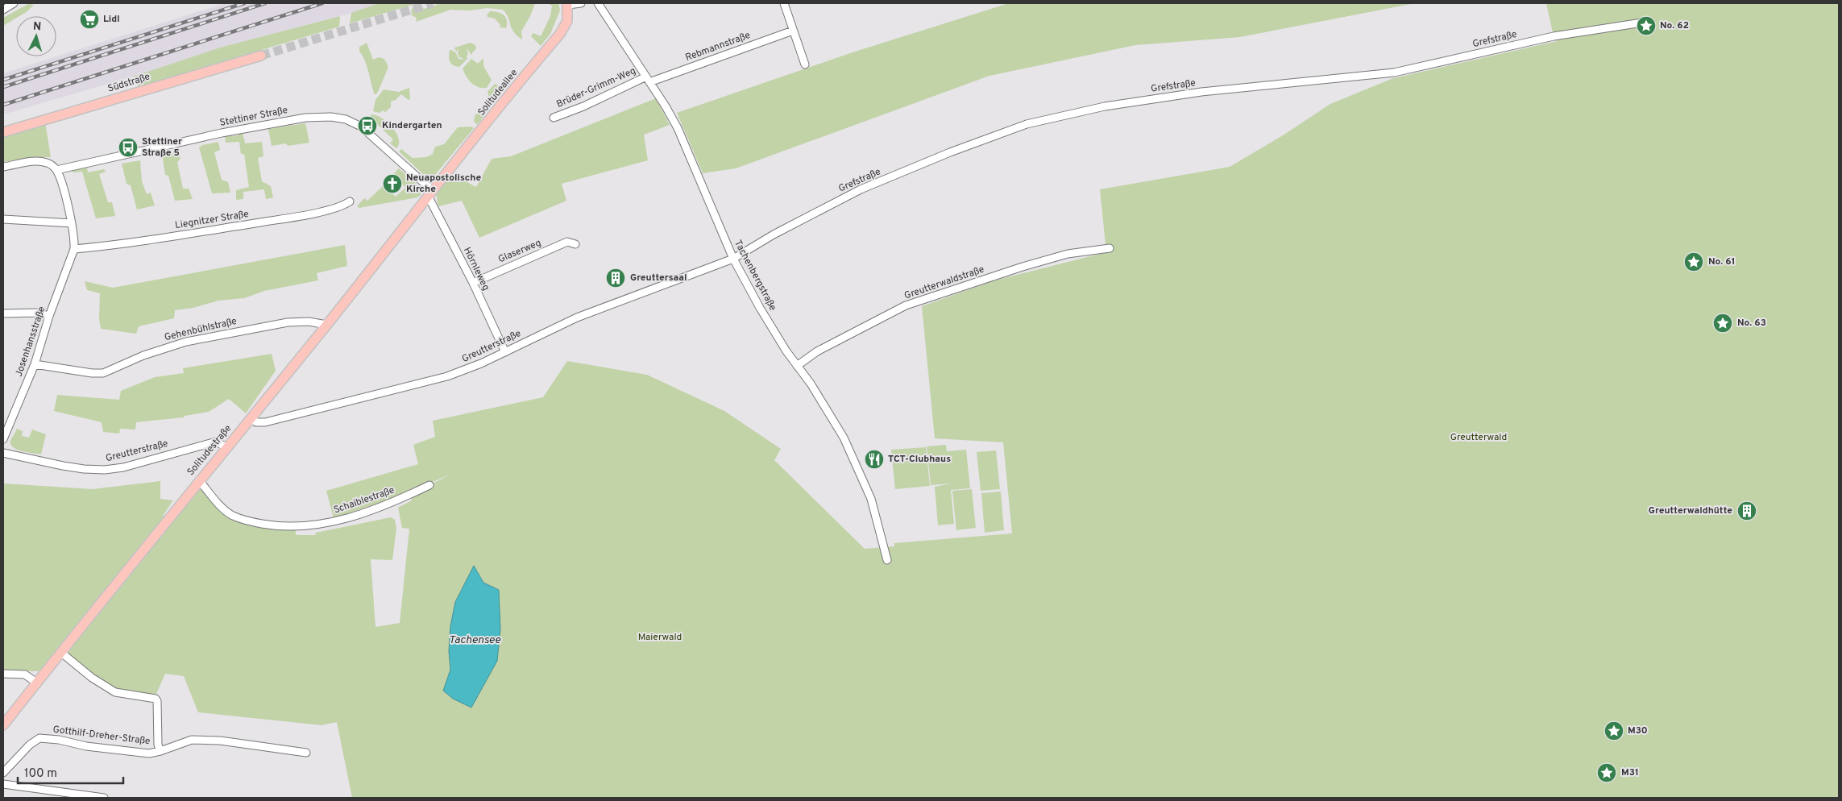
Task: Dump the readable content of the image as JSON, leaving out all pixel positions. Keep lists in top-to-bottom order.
{
  "streets": {
    "main road": ["Südstraße", "Solitudeallee", "Solitudestraße"],
    "street": [
      "Grefstraße",
      "Rebmannstraße",
      "Brüder-Grimm-Weg",
      "Stettiner Straße",
      "Liegnitzer Straße",
      "Glaserweg",
      "Hörnleweg",
      "Tachenbergstraße",
      "Greutterwaldstraße",
      "Gehenbühlstraße",
      "Josenhansstraße",
      "Greutterstraße",
      "Schaiblestraße",
      "Gotthilf-Dreher-Straße"
    ]
  },
  "crossings": [
    ["Grefstraße", "Tachenbergstraße"],
    ["Grefstraße", "Greutterstraße"],
    ["Rebmannstraße", "Brüder-Grimm-Weg"],
    ["Rebmannstraße", "Tachenbergstraße"],
    ["Brüder-Grimm-Weg", "Tachenbergstraße"],
    ["Solitudeallee", "Stettiner Straße"],
    ["Solitudeallee", "Hörnleweg"],
    ["Solitudeallee", "Solitudestraße"],
    ["Stettiner Straße", "Hörnleweg"],
    ["Stettiner Straße", "Solitudestraße"],
    ["Liegnitzer Straße", "Josenhansstraße"],
    ["Glaserweg", "Hörnleweg"],
    ["Hörnleweg", "Greutterstraße"],
    ["Hörnleweg", "Solitudestraße"],
    ["Tachenbergstraße", "Greutterwaldstraße"],
    ["Tachenbergstraße", "Greutterstraße"],
    ["Gehenbühlstraße", "Josenhansstraße"],
    ["Gehenbühlstraße", "Solitudestraße"],
    ["Greutterstraße", "Solitudestraße"],
    ["Solitudestraße", "Schaiblestraße"]
  ],
  "water": ["Tachensee"],
  "parks": ["Greutterwald", "Maierwald"],
  "places": {
    "supermarket": ["Lidl"],
    "place": [
      "No. 62",
      "No. 61",
      "No. 63",
      "M30",
      "M31"
    ],
    "bus stop": ["Kindergarten", "Stettiner Straße 5"],
    "church": ["Neuapostolische Kirche"],
    "building": ["Greuttersaal", "Greutterwaldhütte"],
    "restaurant": ["TCT-Clubhaus"]
  },
  "scale_bar": "100 m",
  "north": "top"
}
